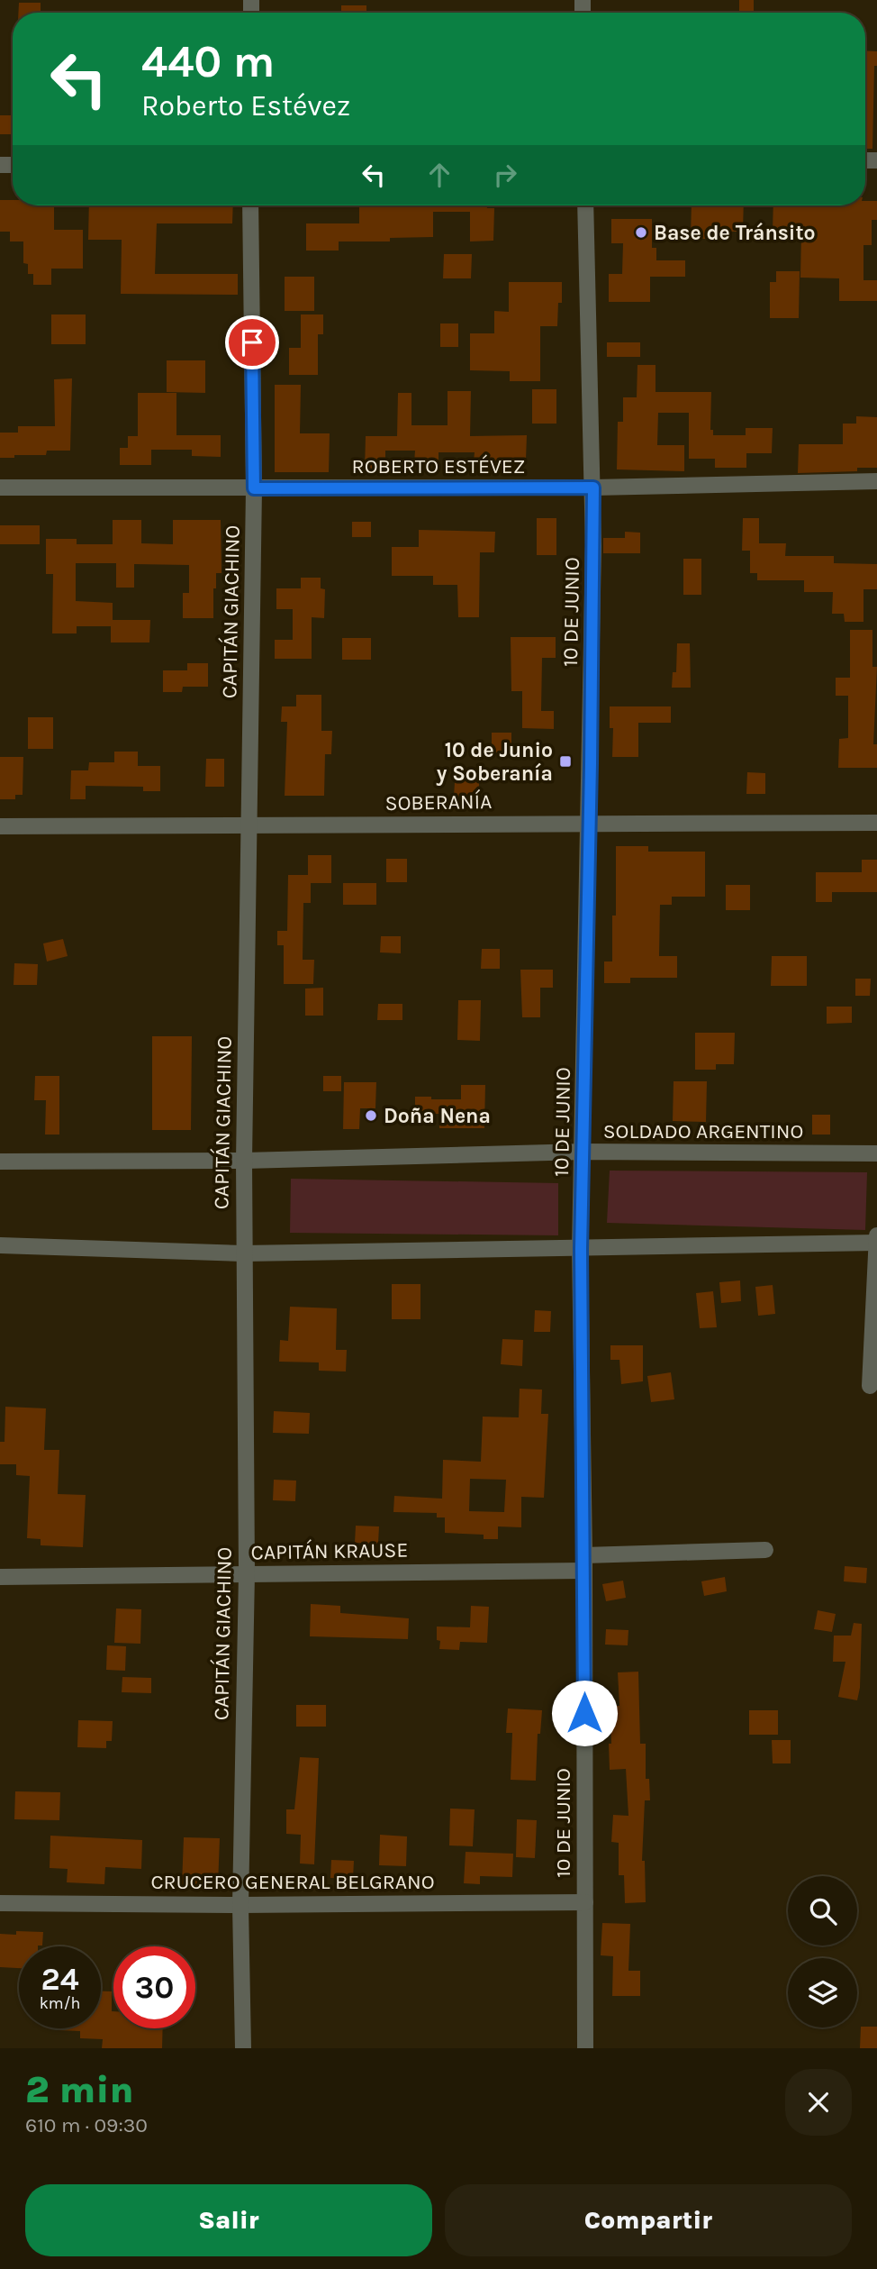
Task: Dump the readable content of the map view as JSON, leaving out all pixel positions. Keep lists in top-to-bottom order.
{
  "streets": {
    "street": [
      "ROBERTO ESTÉVEZ",
      "CAPITÁN GIACHINO",
      "10 DE JUNIO",
      "SOBERANÍA",
      "SOLDADO ARGENTINO",
      "CAPITÁN KRAUSE",
      "CRUCERO GENERAL BELGRANO"
    ]
  },
  "crossings": [
    ["ROBERTO ESTÉVEZ", "CAPITÁN GIACHINO"],
    ["ROBERTO ESTÉVEZ", "10 DE JUNIO"],
    ["CAPITÁN GIACHINO", "SOBERANÍA"],
    ["CAPITÁN GIACHINO", "SOLDADO ARGENTINO"],
    ["CAPITÁN GIACHINO", "CAPITÁN KRAUSE"],
    ["CAPITÁN GIACHINO", "CRUCERO GENERAL BELGRANO"],
    ["10 DE JUNIO", "SOBERANÍA"],
    ["10 DE JUNIO", "SOLDADO ARGENTINO"],
    ["10 DE JUNIO", "CAPITÁN KRAUSE"],
    ["10 DE JUNIO", "CRUCERO GENERAL BELGRANO"]
  ],
  "places": {
    "other": ["Base de Tránsito", "Doña Nena"],
    "transit": ["10 de Junio y Soberanía"]
  },
  "page": {
    "turn": ["440 m", "Roberto Estévez"],
    "speed": "24 km/h",
    "limit": "30",
    "heading": ["2 min", "610 m · 09:30"],
    "buttons": ["Salir", "Compartir"]
  }
}
